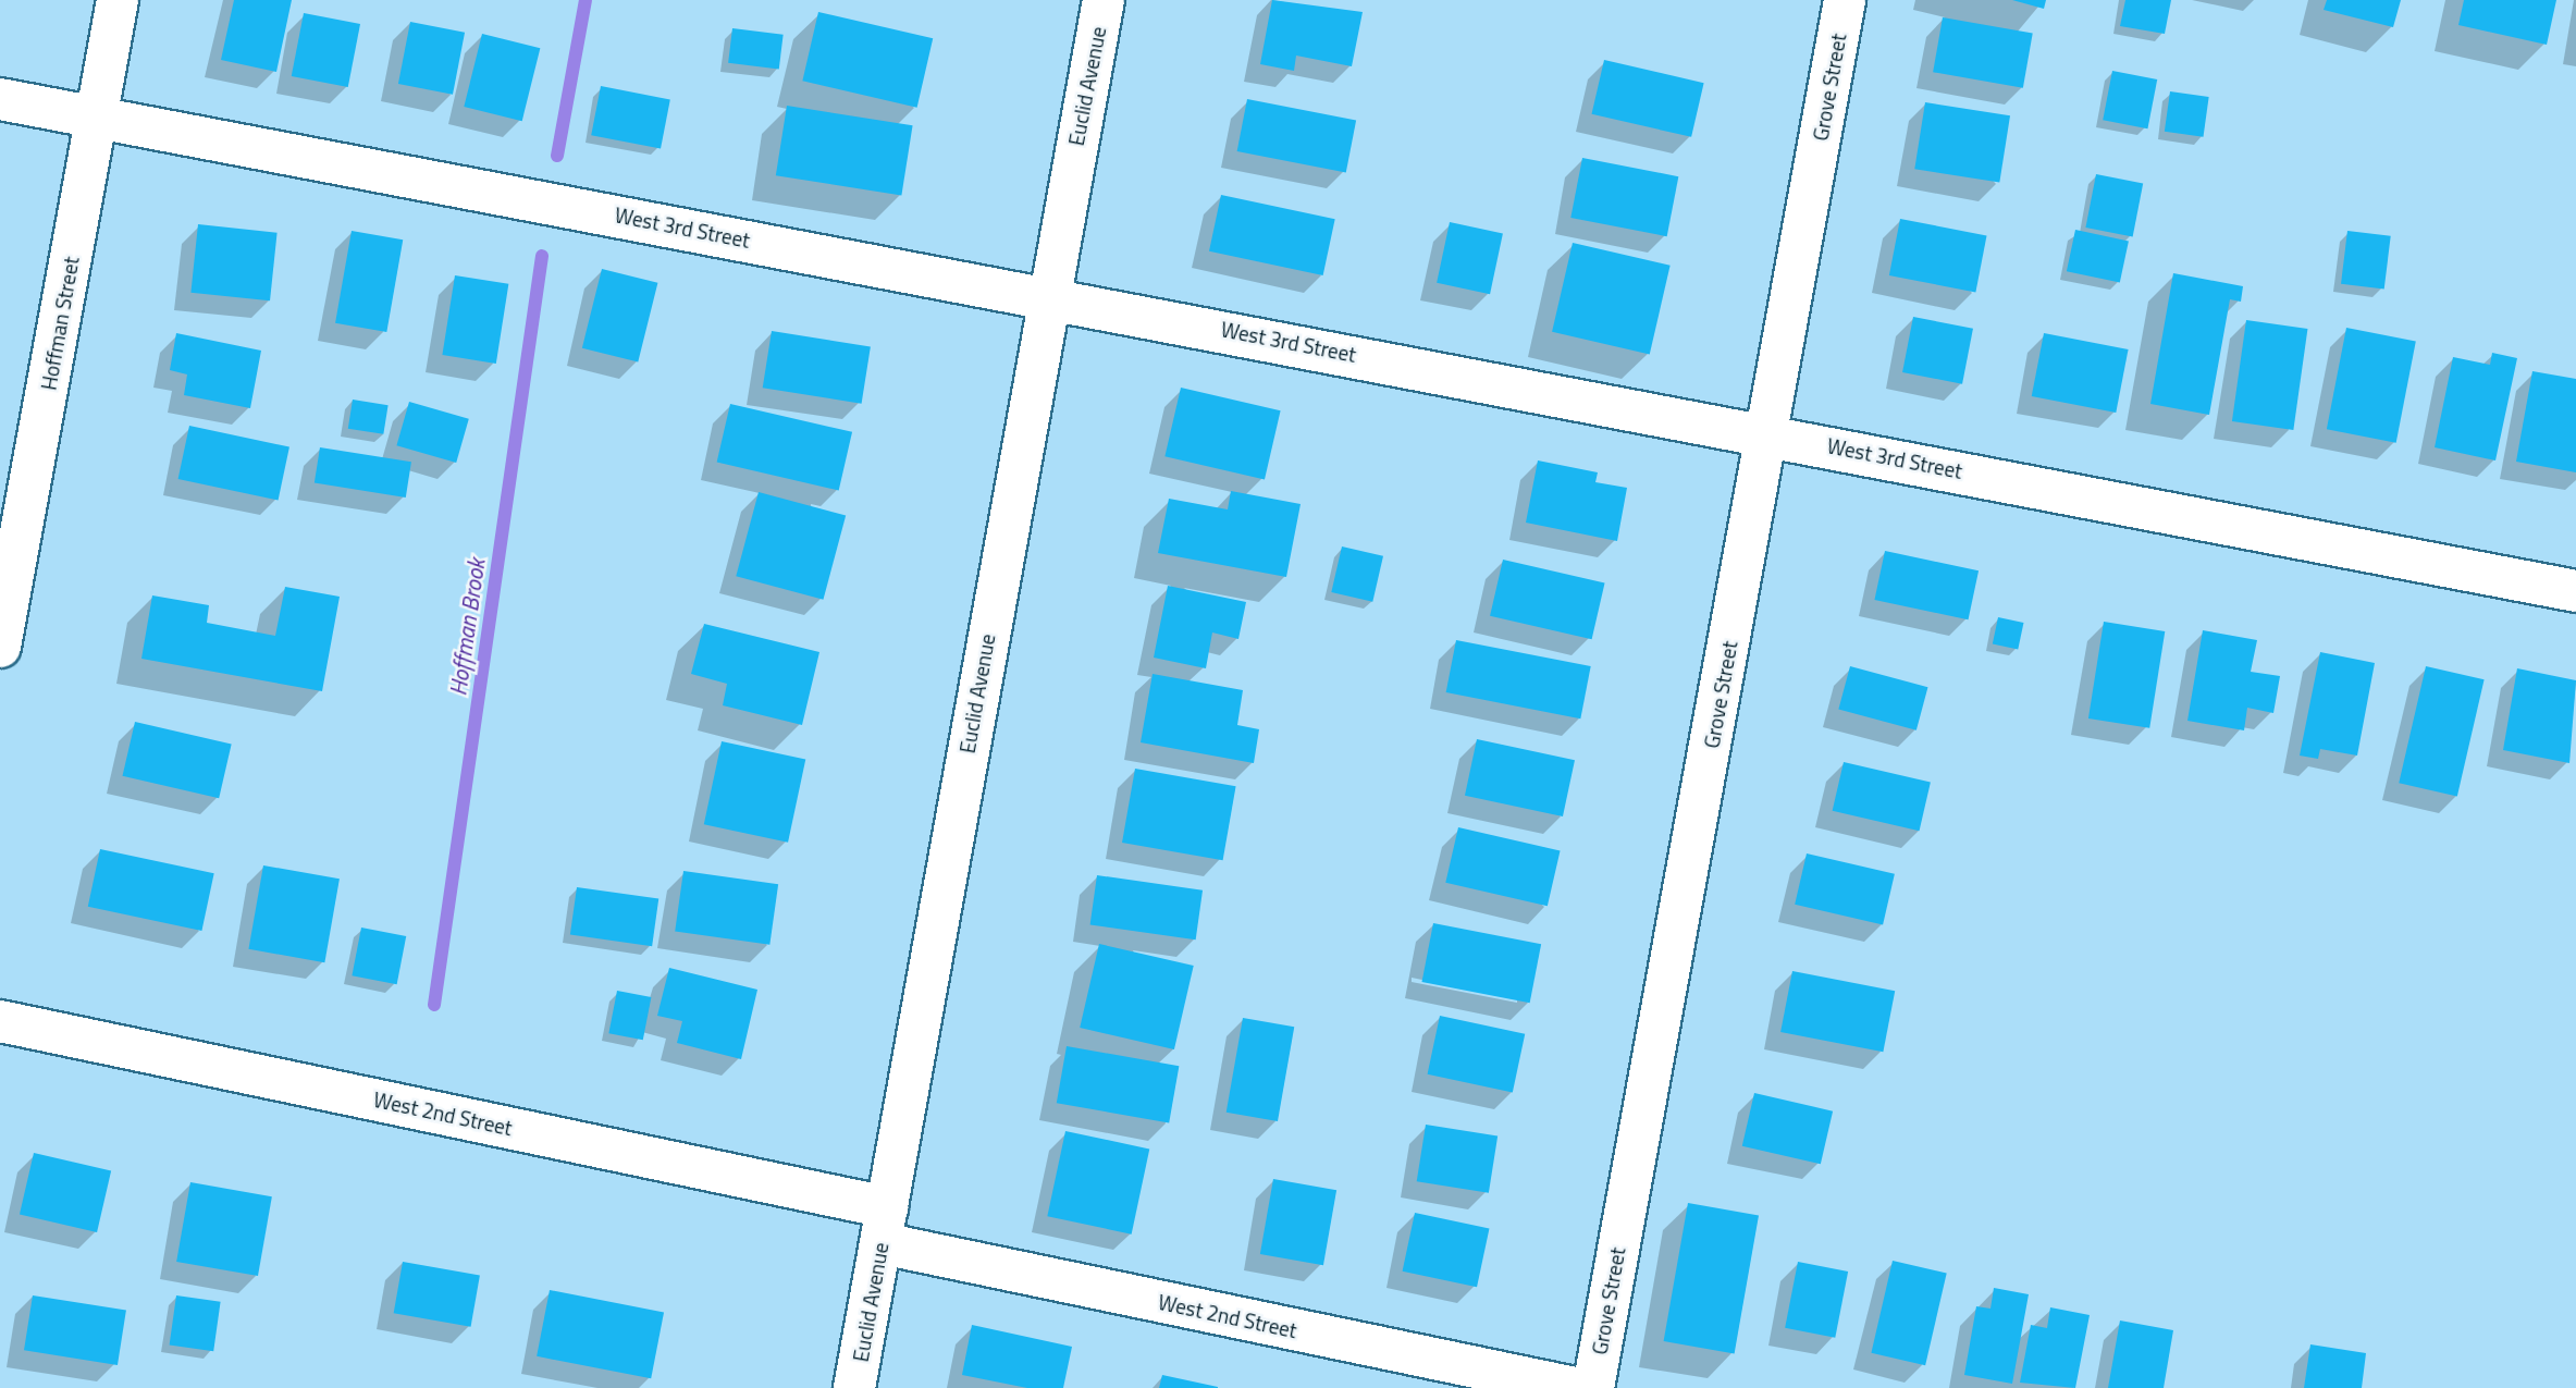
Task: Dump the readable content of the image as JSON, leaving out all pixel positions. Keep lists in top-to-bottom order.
{
  "streets": {
    "street": [
      "Euclid Avenue",
      "Grove Street",
      "West 3rd Street",
      "Hoffman Street",
      "West 2nd Street"
    ]
  },
  "crossings": [
    ["Euclid Avenue", "West 3rd Street"],
    ["Euclid Avenue", "West 2nd Street"],
    ["Grove Street", "West 3rd Street"],
    ["West 3rd Street", "Hoffman Street"]
  ],
  "water": ["Hoffman Brook"]
}
